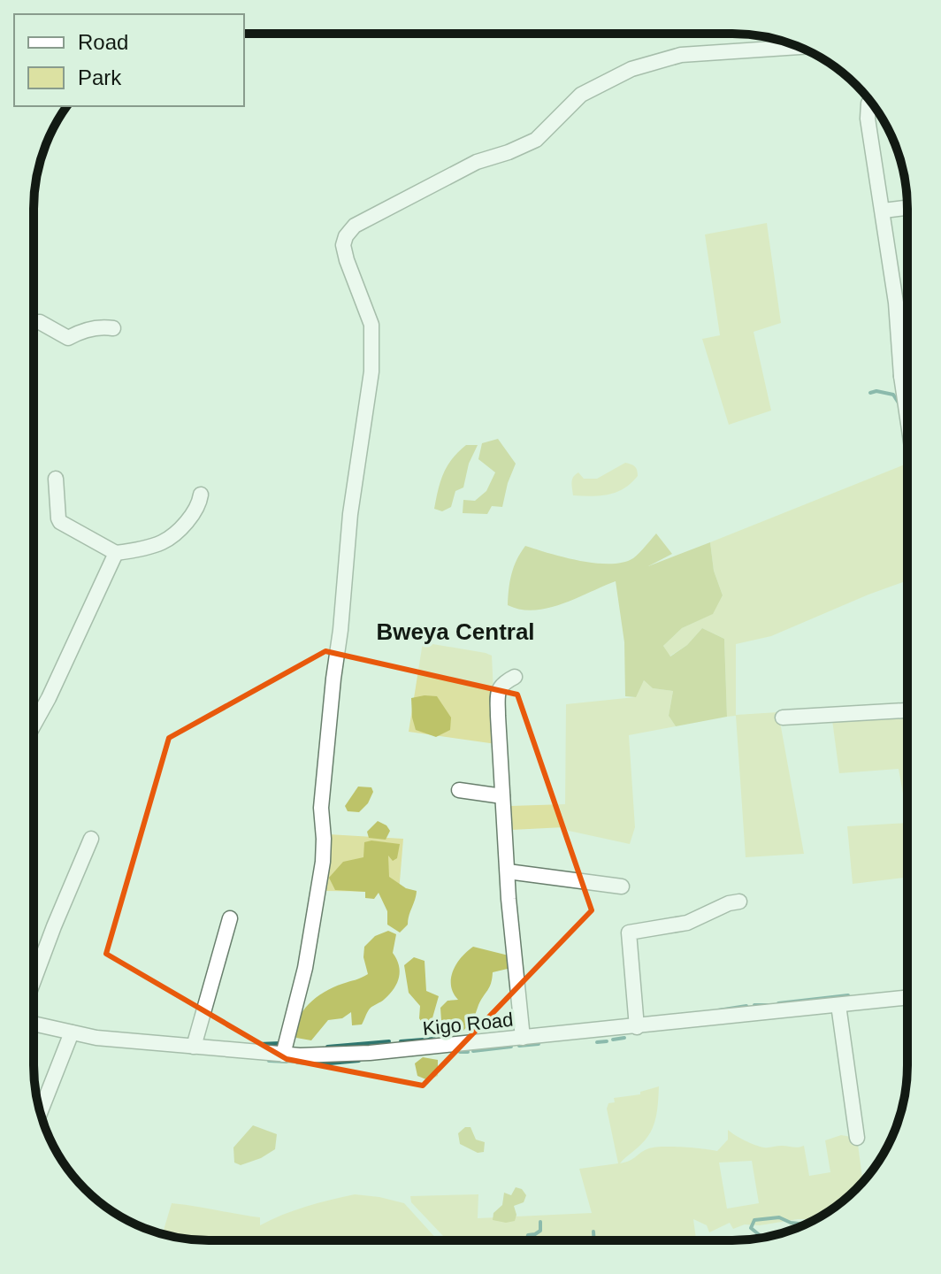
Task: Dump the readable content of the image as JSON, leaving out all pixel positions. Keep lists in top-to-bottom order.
{
  "streets": {
    "street": ["Kigo Road"]
  },
  "districts": ["Bweya Central"],
  "legend": ["Road", "Park"]
}
